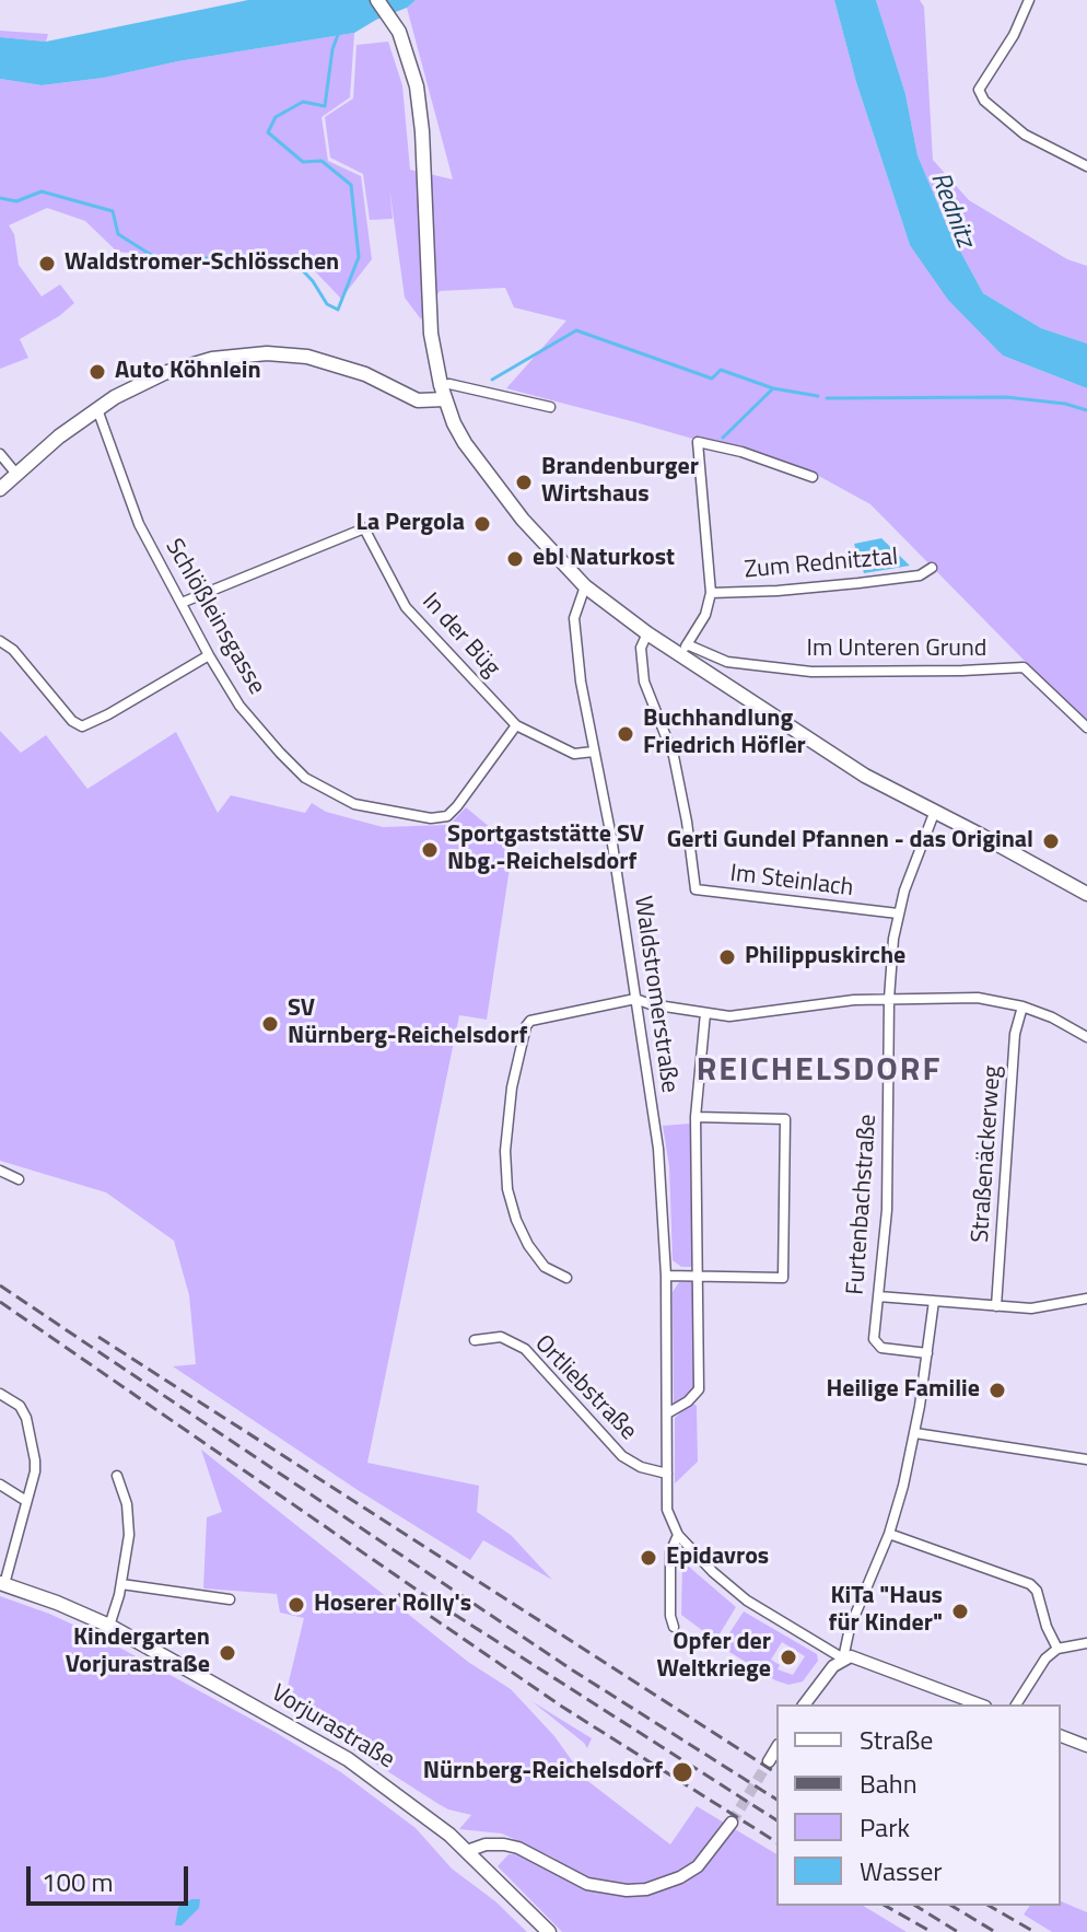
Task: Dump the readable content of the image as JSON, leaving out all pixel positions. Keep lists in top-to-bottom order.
{
  "streets": {
    "main road": ["Vorjurastraße"],
    "street": [
      "Zum Rednitztal",
      "Schlößleinsgasse",
      "In der Büg",
      "Im Unteren Grund",
      "Im Steinlach",
      "Waldstromerstraße",
      "Straßenäckerweg",
      "Furtenbachstraße",
      "Ortliebstraße"
    ]
  },
  "crossings": [
    ["Schlößleinsgasse", "In der Büg"],
    ["In der Büg", "Waldstromerstraße"],
    ["Im Steinlach", "Furtenbachstraße"],
    ["Waldstromerstraße", "Ortliebstraße"]
  ],
  "districts": ["REICHELSDORF"],
  "water": ["Rednitz"],
  "places": [
    "Waldstromer-Schlösschen",
    "Auto Köhnlein",
    "Brandenburger Wirtshaus",
    "La Pergola",
    "ebl Naturkost",
    "Buchhandlung Friedrich Höfler",
    "Gerti Gundel Pfannen - das Original",
    "Sportgaststätte SV Nbg.-Reichelsdorf",
    "Philippuskirche",
    "SV Nürnberg-Reichelsdorf",
    "Heilige Familie",
    "Epidavros",
    "Hoserer Rolly's",
    "KiTa \"Haus für Kinder\"",
    "Kindergarten Vorjurastraße",
    "Opfer der Weltkriege",
    "Nürnberg-Reichelsdorf"
  ],
  "legend": [
    "Straße",
    "Bahn",
    "Park",
    "Wasser"
  ],
  "scale_bar": "100 m"
}
